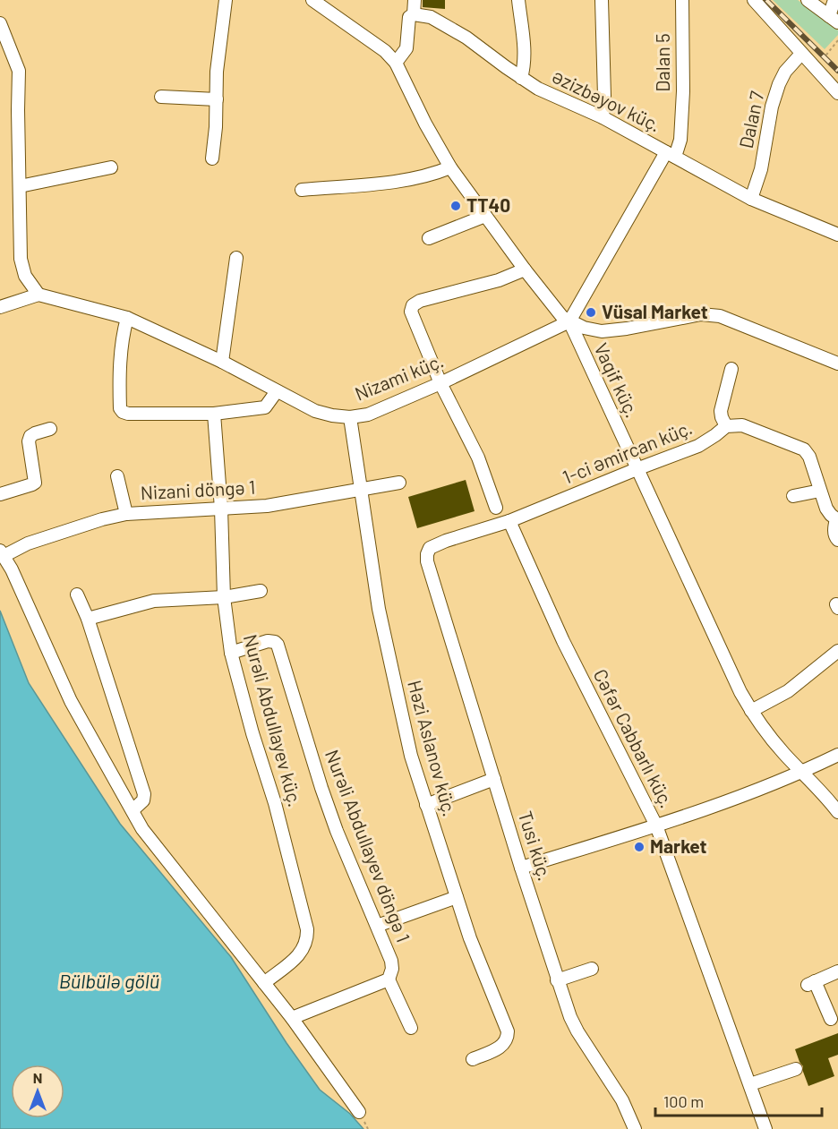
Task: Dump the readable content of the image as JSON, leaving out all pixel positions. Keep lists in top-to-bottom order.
{
  "streets": {
    "street": [
      "Dalan 5",
      "Əzizbəyov küç.",
      "Dalan 7",
      "Nizami küç.",
      "Vaqif küç.",
      "1-ci Əmircan küç.",
      "Nizani döngə 1",
      "Nurəli Abdullayev küç.",
      "Cəfər Cabbarlı küç.",
      "Həzi Aslanov küç.",
      "Nurəli Abdullayev döngə 1",
      "Tusi küç."
    ]
  },
  "crossings": [
    ["Dalan 5", "Əzizbəyov küç."],
    ["Əzizbəyov küç.", "Dalan 7"],
    ["Nizami küç.", "Vaqif küç."],
    ["Nizami küç.", "Həzi Aslanov küç."],
    ["Vaqif küç.", "1-ci Əmircan küç."],
    ["1-ci Əmircan küç.", "Cəfər Cabbarlı küç."],
    ["1-ci Əmircan küç.", "Tusi küç."],
    ["Nizani döngə 1", "Nurəli Abdullayev küç."],
    ["Nizani döngə 1", "Həzi Aslanov küç."],
    ["Nurəli Abdullayev küç.", "Nurəli Abdullayev döngə 1"]
  ],
  "water": ["Bülbülə gölü"],
  "places": ["TT40", "Vüsal Market", "Market"],
  "scale_bar": "100 m",
  "north": "top"
}
